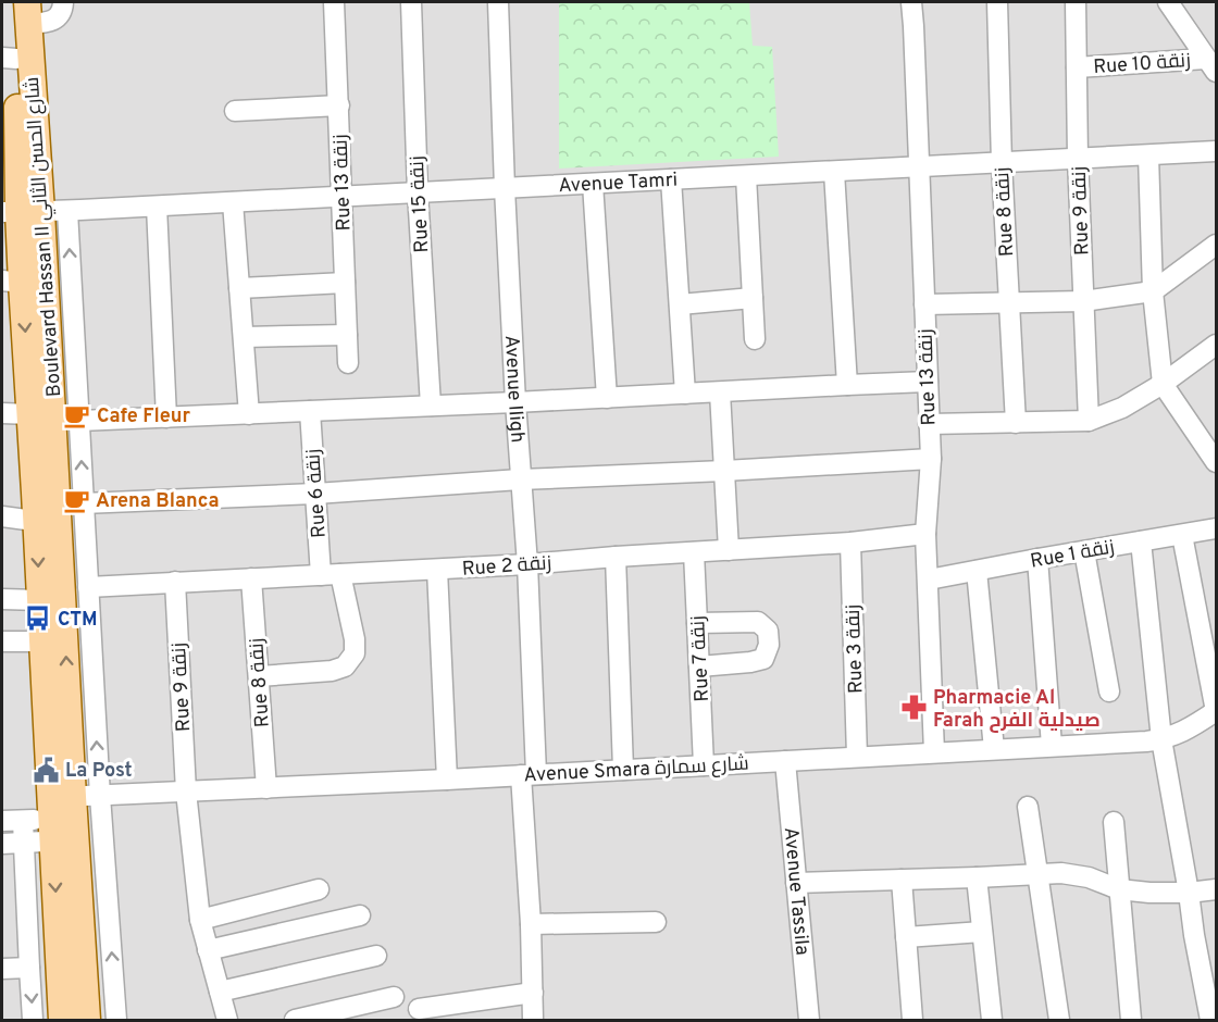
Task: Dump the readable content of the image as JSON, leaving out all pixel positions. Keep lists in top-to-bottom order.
{
  "streets": {
    "main road": ["Boulevard Hassan II شارع الحسن الثاني"],
    "street": [
      "Rue 10 زنقة",
      "Rue 13 زنقة",
      "Avenue Tamri",
      "Rue 15 زنقة",
      "Rue 9 زنقة",
      "Rue 8 زنقة",
      "Avenue Iligh",
      "Rue 6 زنقة",
      "Rue 1 زنقة",
      "Rue 2 زنقة",
      "Rue 3 زنقة",
      "Rue 7 زنقة",
      "Avenue Smara شارع سمارة",
      "Avenue Tassila"
    ]
  },
  "crossings": [
    ["Rue 10 زنقة", "Rue 9 زنقة"],
    ["Rue 13 زنقة", "Avenue Tamri"],
    ["Rue 13 زنقة", "Rue 1 زنقة"],
    ["Rue 13 زنقة", "Rue 2 زنقة"],
    ["Rue 13 زنقة", "Avenue Smara شارع سمارة"],
    ["Avenue Tamri", "Rue 15 زنقة"],
    ["Avenue Tamri", "Rue 9 زنقة"],
    ["Avenue Tamri", "Rue 8 زنقة"],
    ["Avenue Tamri", "Boulevard Hassan II شارع الحسن الثاني"],
    ["Avenue Tamri", "Avenue Iligh"],
    ["Rue 9 زنقة", "Rue 2 زنقة"],
    ["Rue 9 زنقة", "Avenue Smara شارع سمارة"],
    ["Rue 8 زنقة", "Rue 6 زنقة"],
    ["Rue 8 زنقة", "Rue 2 زنقة"],
    ["Rue 8 زنقة", "Avenue Smara شارع سمارة"],
    ["Boulevard Hassan II شارع الحسن الثاني", "Avenue Smara شارع سمارة"],
    ["Avenue Iligh", "Rue 2 زنقة"],
    ["Avenue Iligh", "Avenue Smara شارع سمارة"],
    ["Rue 6 زنقة", "Rue 2 زنقة"],
    ["Rue 2 زنقة", "Rue 3 زنقة"],
    ["Rue 2 زنقة", "Rue 7 زنقة"],
    ["Rue 3 زنقة", "Avenue Smara شارع سمارة"],
    ["Rue 7 زنقة", "Avenue Smara شارع سمارة"],
    ["Avenue Smara شارع سمارة", "Avenue Tassila"]
  ],
  "places": {
    "cafe": ["Cafe Fleur", "Arena Blanca"],
    "bus stop": ["CTM"],
    "pharmacy": ["Pharmacie Al Farah صيدلية الفرح"],
    "public building": ["La Post"]
  }
}
